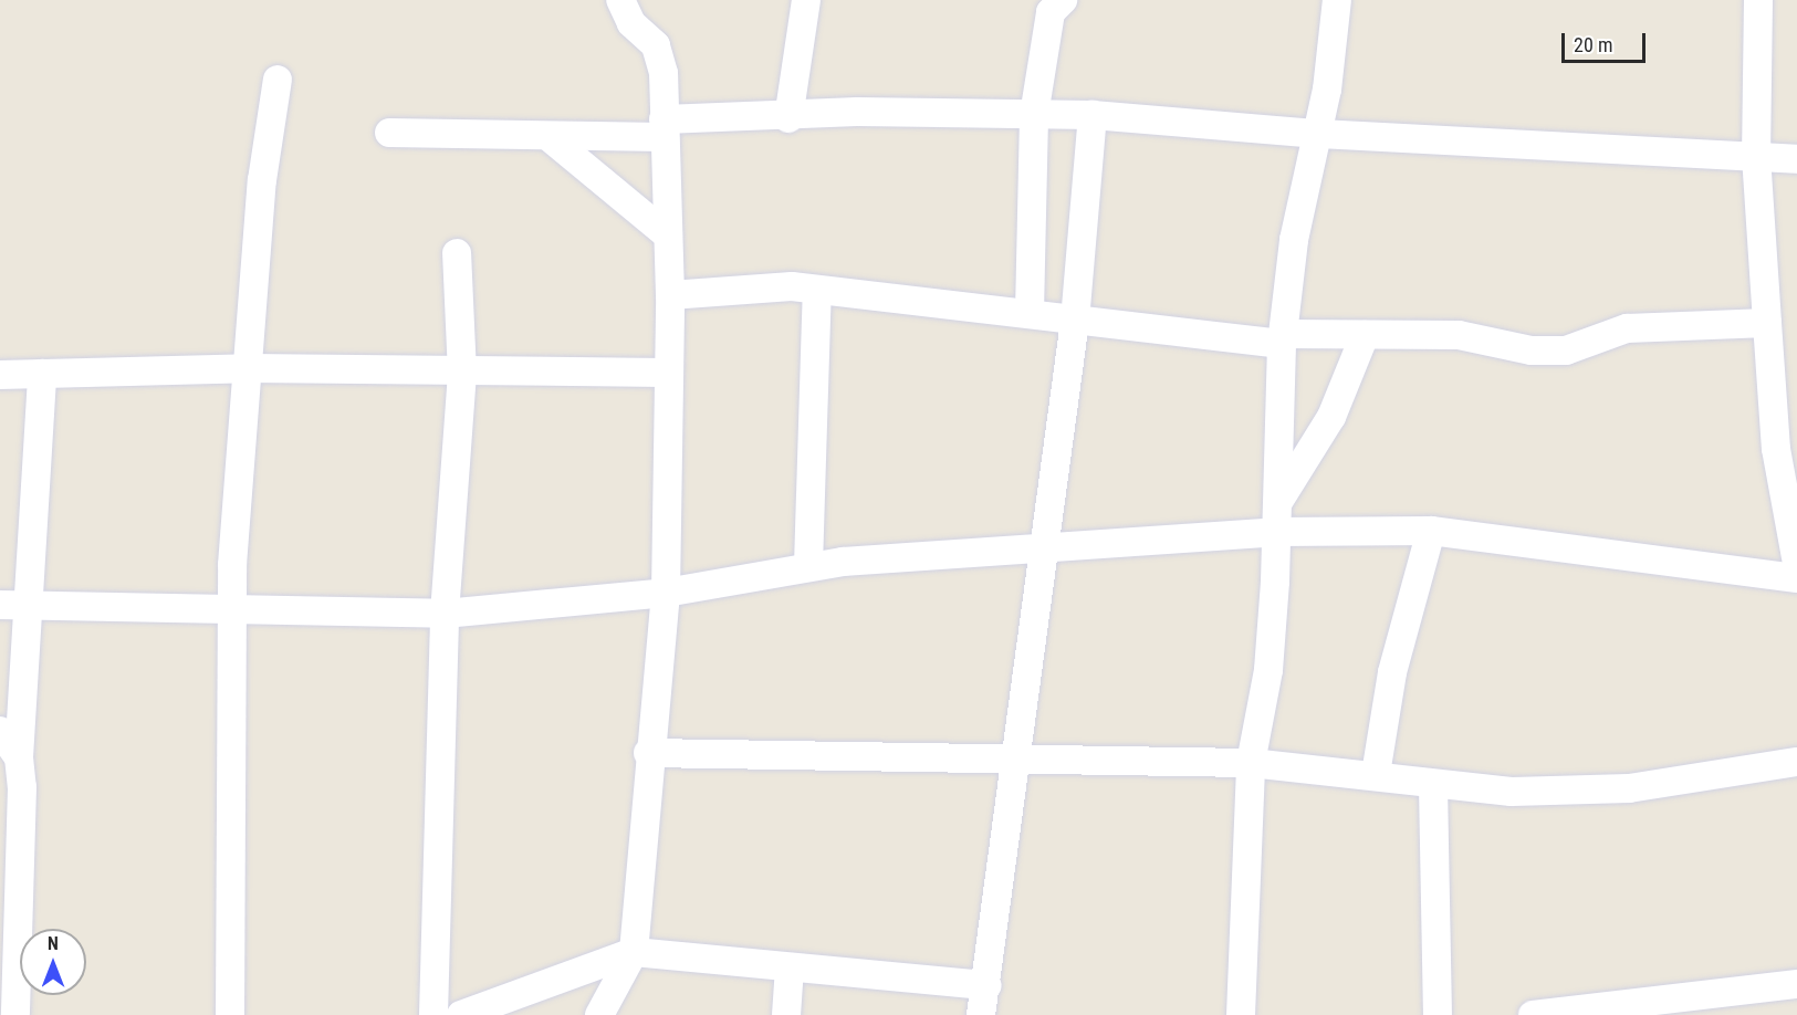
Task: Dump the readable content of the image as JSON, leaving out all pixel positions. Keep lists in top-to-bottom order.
{
  "scale_bar": "20 m",
  "north": "top"
}
